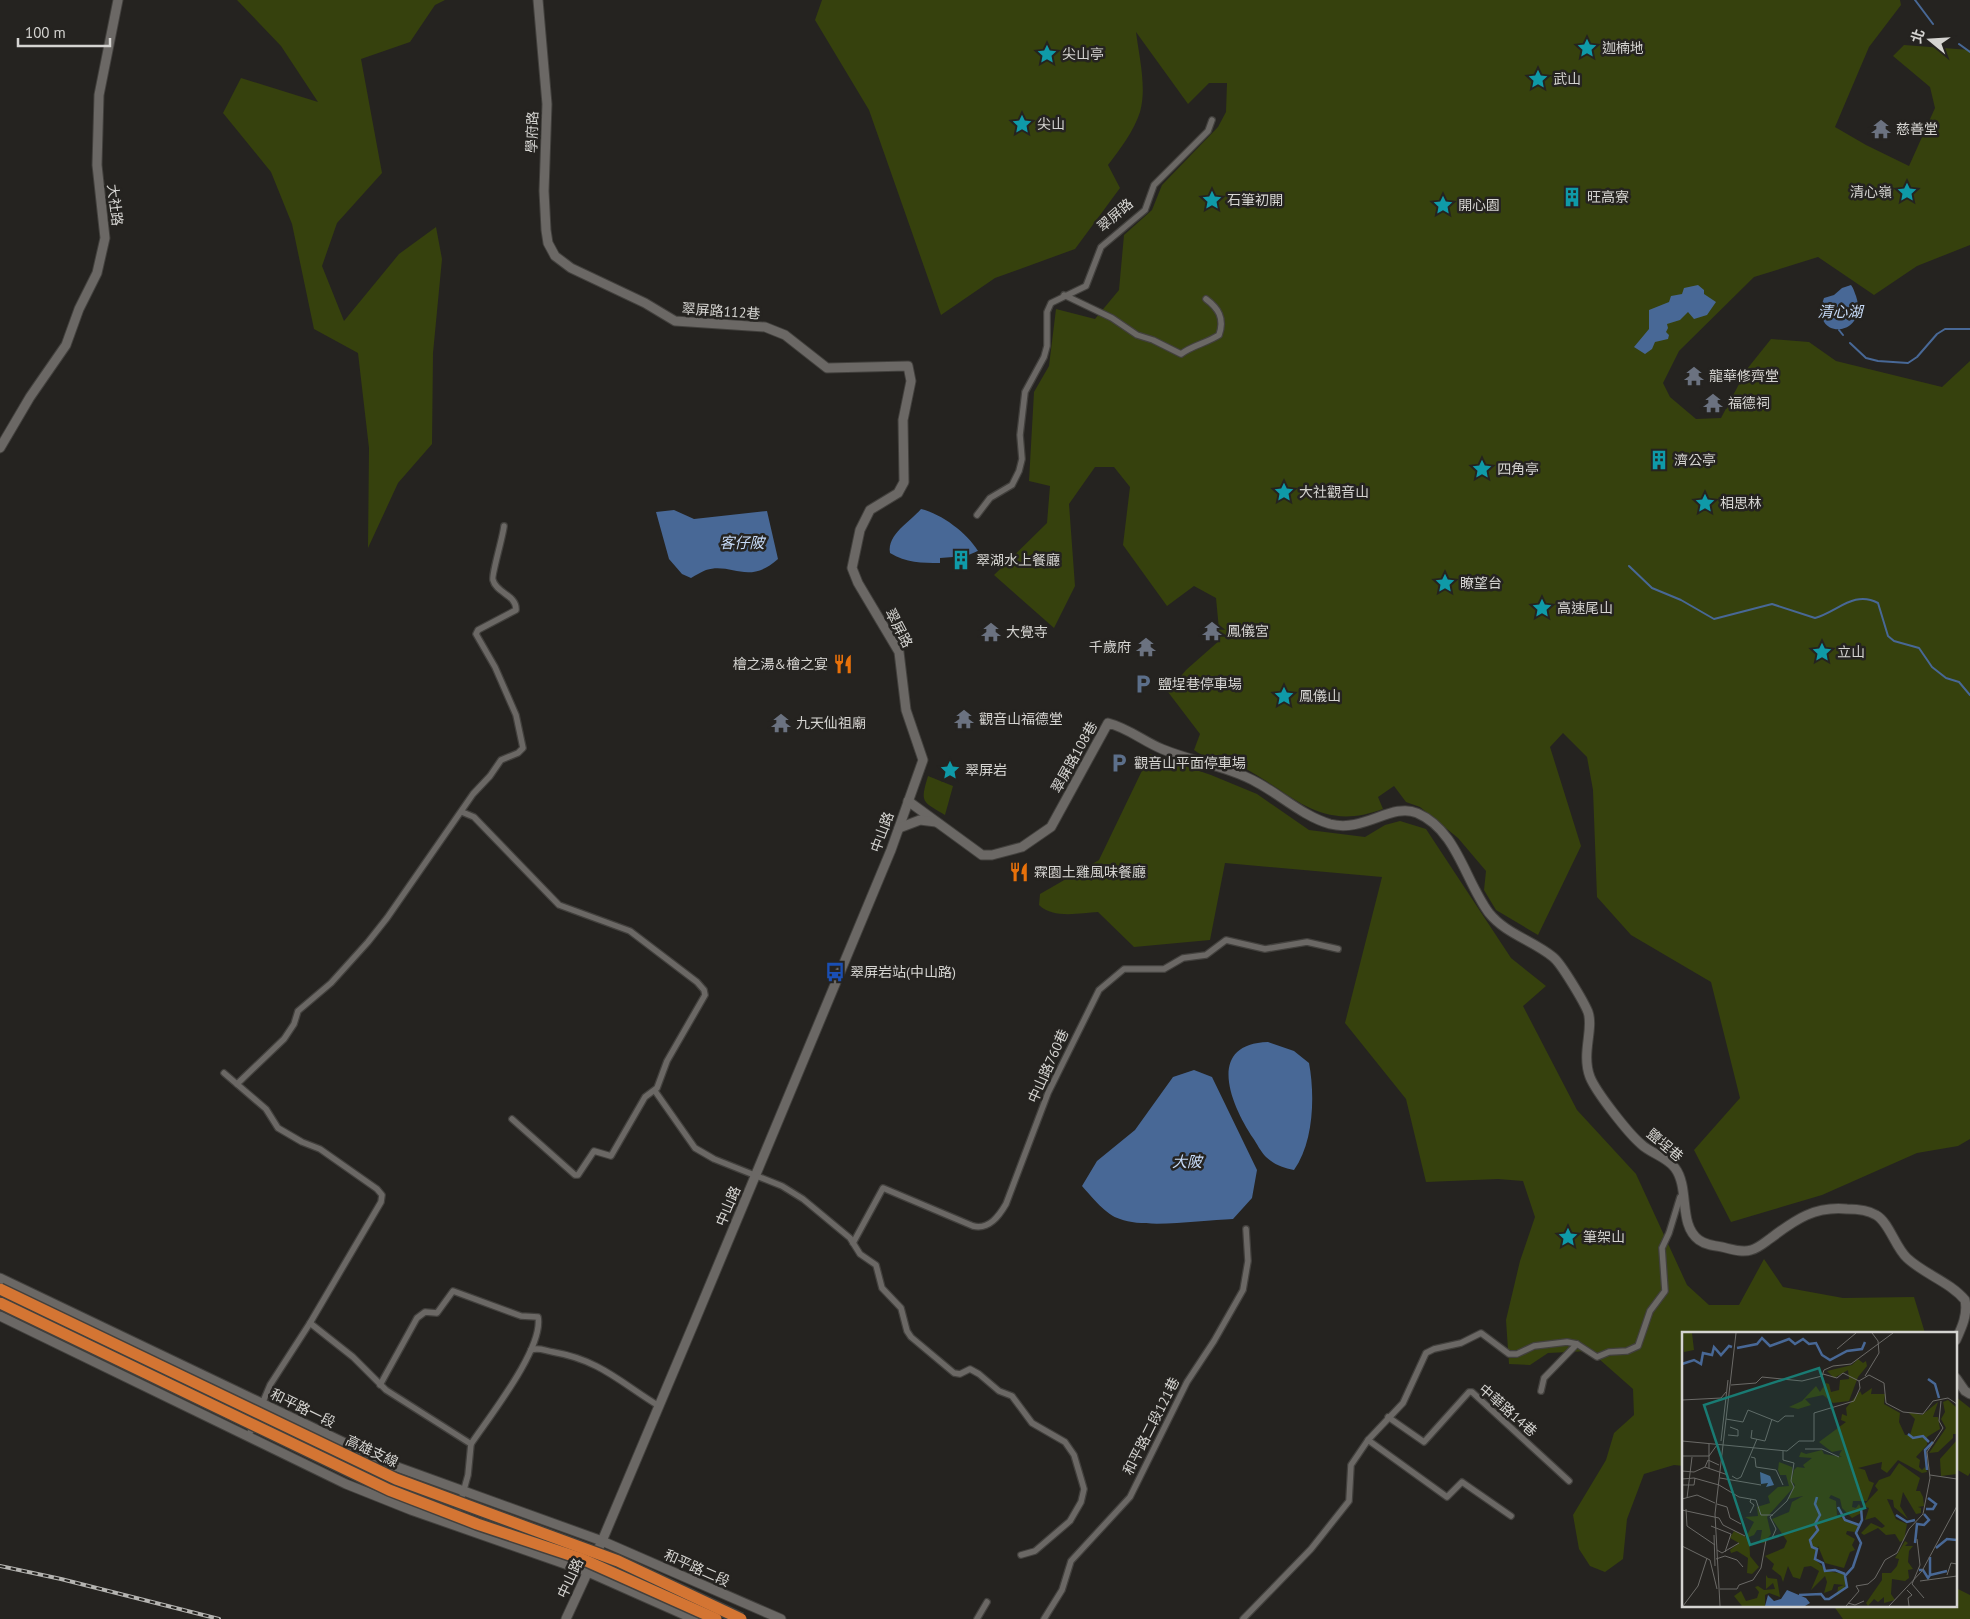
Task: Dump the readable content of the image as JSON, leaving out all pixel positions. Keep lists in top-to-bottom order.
{
  "streets": {
    "highway": ["高雄支線"],
    "street": [
      "學府路",
      "大社路",
      "翠屏路",
      "翠屏路112巷",
      "翠屏路108巷",
      "中山路",
      "中山路760巷",
      "鹽埕巷",
      "和平路一段",
      "中華路14巷",
      "和平路二段121巷",
      "和平路二段"
    ]
  },
  "crossings": [
    ["學府路", "翠屏路112巷"],
    ["翠屏路", "翠屏路112巷"],
    ["翠屏路", "翠屏路108巷"],
    ["翠屏路", "中山路"],
    ["翠屏路108巷", "中山路"],
    ["翠屏路108巷", "鹽埕巷"],
    ["中山路", "和平路一段"],
    ["中山路", "和平路二段"],
    ["和平路一段", "和平路二段"]
  ],
  "water": ["清心湖", "客仔陂", "大陂"],
  "places": {
    "place": [
      "迦楠地",
      "尖山亭",
      "武山",
      "尖山",
      "清心嶺",
      "石筆初開",
      "開心園",
      "四角亭",
      "大社觀音山",
      "相思林",
      "瞭望台",
      "高速尾山",
      "立山",
      "鳳儀山",
      "翠屏岩",
      "筆架山"
    ],
    "temple": [
      "慈善堂",
      "龍華修齊堂",
      "福德祠",
      "鳳儀宮",
      "大覺寺",
      "千歲府",
      "觀音山福德堂",
      "九天仙祖廟"
    ],
    "building": ["旺高寮", "濟公亭", "翠湖水上餐廳"],
    "restaurant": ["檜之湯&檜之宴", "霖園土雞風味餐廳"],
    "parking": ["鹽埕巷停車場", "觀音山平面停車場"],
    "bus stop": ["翠屏岩站(中山路)"]
  },
  "scale_bar": "100 m",
  "north": "left"
}
